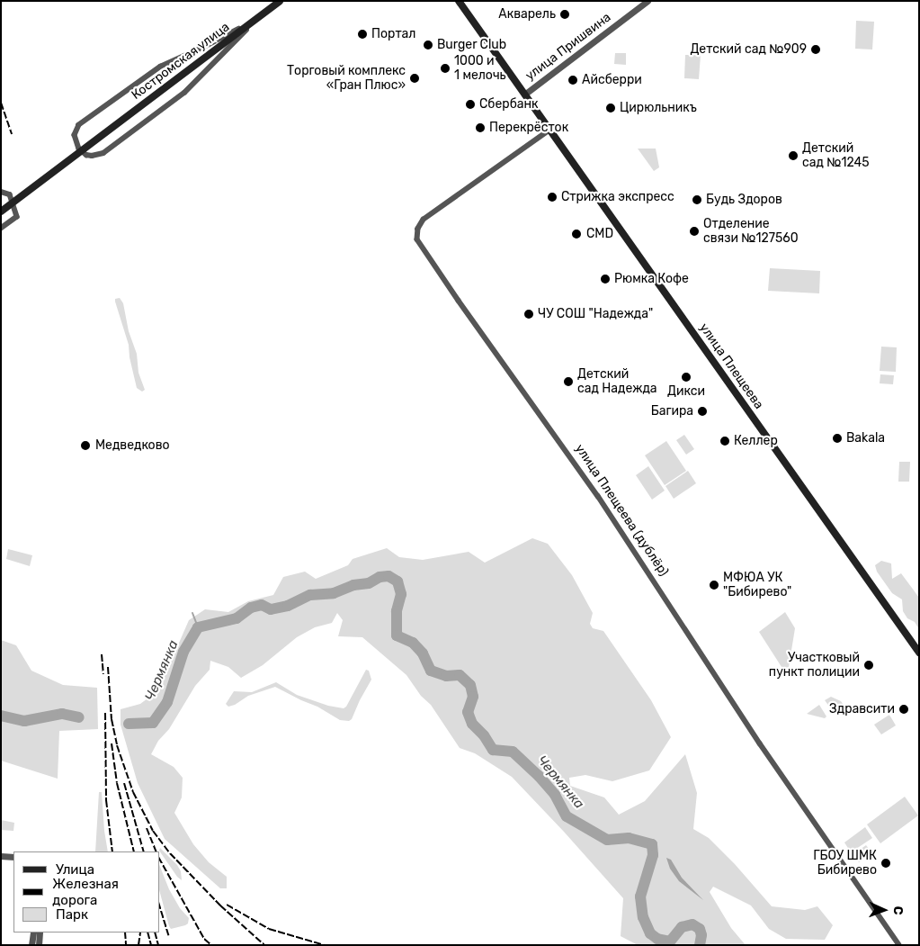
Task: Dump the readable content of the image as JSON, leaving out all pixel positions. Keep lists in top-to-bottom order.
{
  "streets": {
    "main road": ["Костромская улица", "улица Плещеева"],
    "street": ["улица Пришвина", "улица Плещеева (дублёр)"]
  },
  "crossings": [
    ["улица Пришвина", "улица Плещеева"],
    ["улица Плещеева", "улица Плещеева (дублёр)"]
  ],
  "water": ["Чермянка"],
  "places": [
    "Акварель",
    "Портал",
    "Burger Club",
    "Детский сад №909",
    "1000 и 1 мелочь",
    "Торговый комплекс «Гран Плюс»",
    "Айсберри",
    "Сбербанк",
    "Цирюльникъ",
    "Перекрёсток",
    "Детский сад №1245",
    "Стрижка экспресс",
    "Будь Здоров",
    "Отделение связи №127560",
    "CMD",
    "Рюмка Кофе",
    "ЧУ СОШ \"Надежда\"",
    "Дикси",
    "Детский сад Надежда",
    "Багира",
    "Bakala",
    "Келлер",
    "Медведково",
    "МФЮА УК \"Бибирево\"",
    "Участковый пункт полиции",
    "Здравсити",
    "ГБОУ ШМК Бибирево"
  ],
  "legend": ["Улица", "Железная дорога", "Парк"],
  "north": "right"
}
